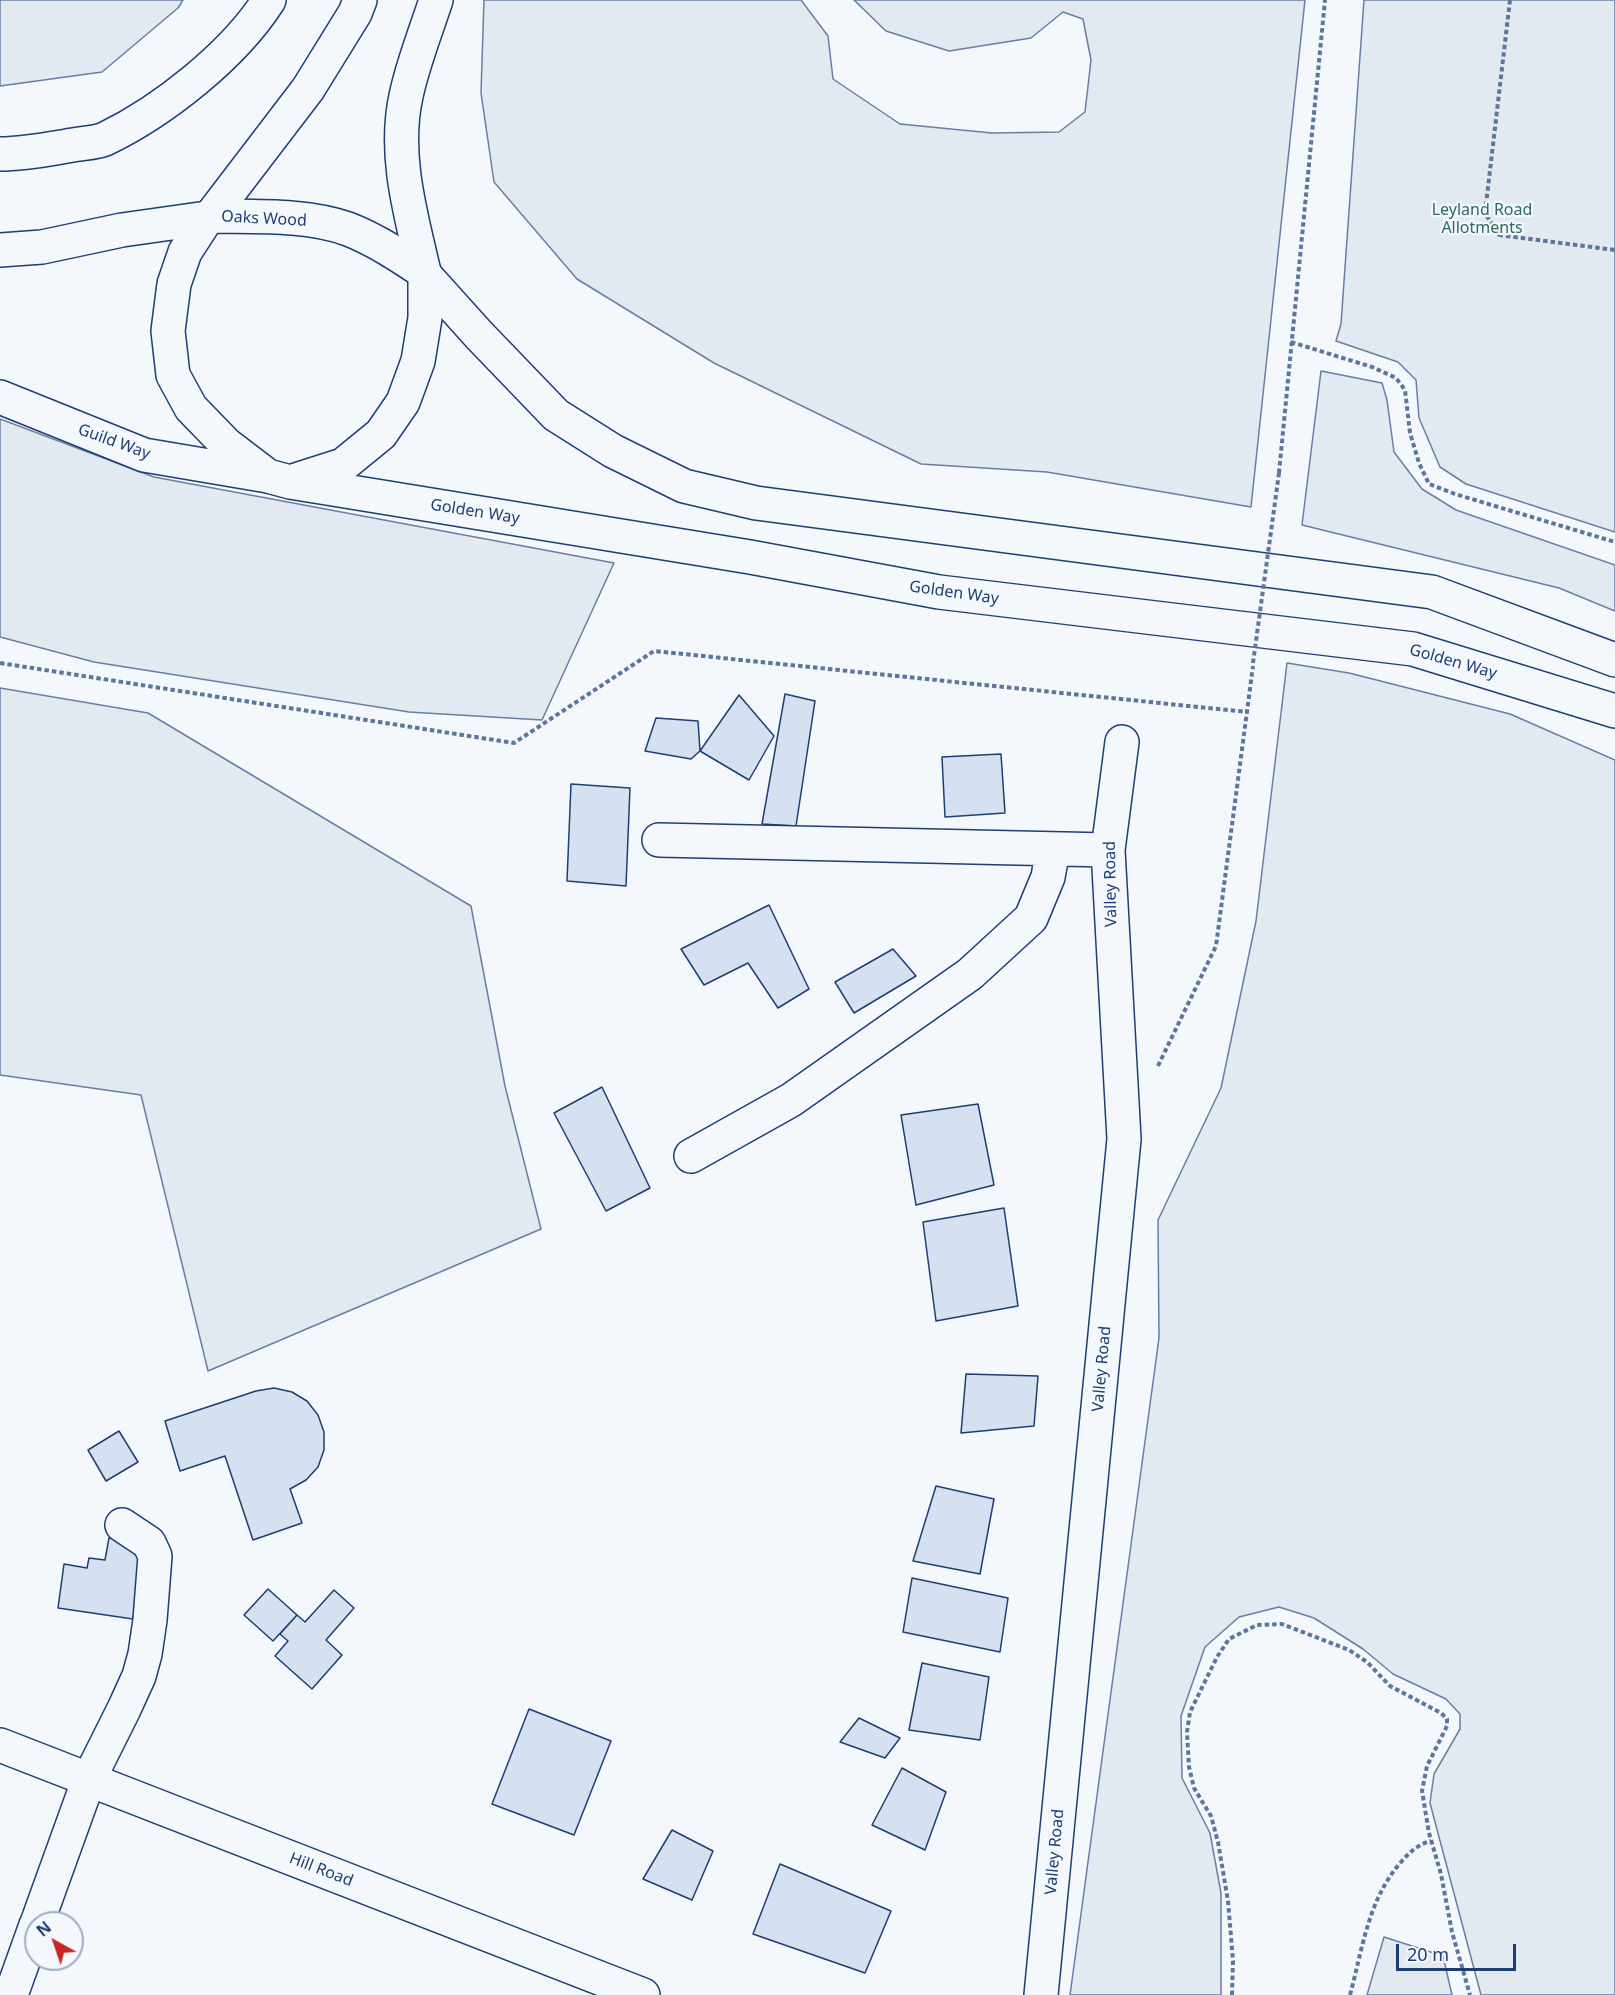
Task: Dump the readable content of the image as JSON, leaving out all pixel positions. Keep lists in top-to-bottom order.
{
  "streets": {
    "main road": [
      "Oaks Wood",
      "Guild Way",
      "Golden Way",
      "Valley Road",
      "Hill Road"
    ]
  },
  "crossings": [
    ["Oaks Wood", "Guild Way"],
    ["Oaks Wood", "Golden Way"],
    ["Guild Way", "Golden Way"]
  ],
  "parks": ["Leyland Road Allotments"],
  "scale_bar": "20 m",
  "north": "top left"
}
